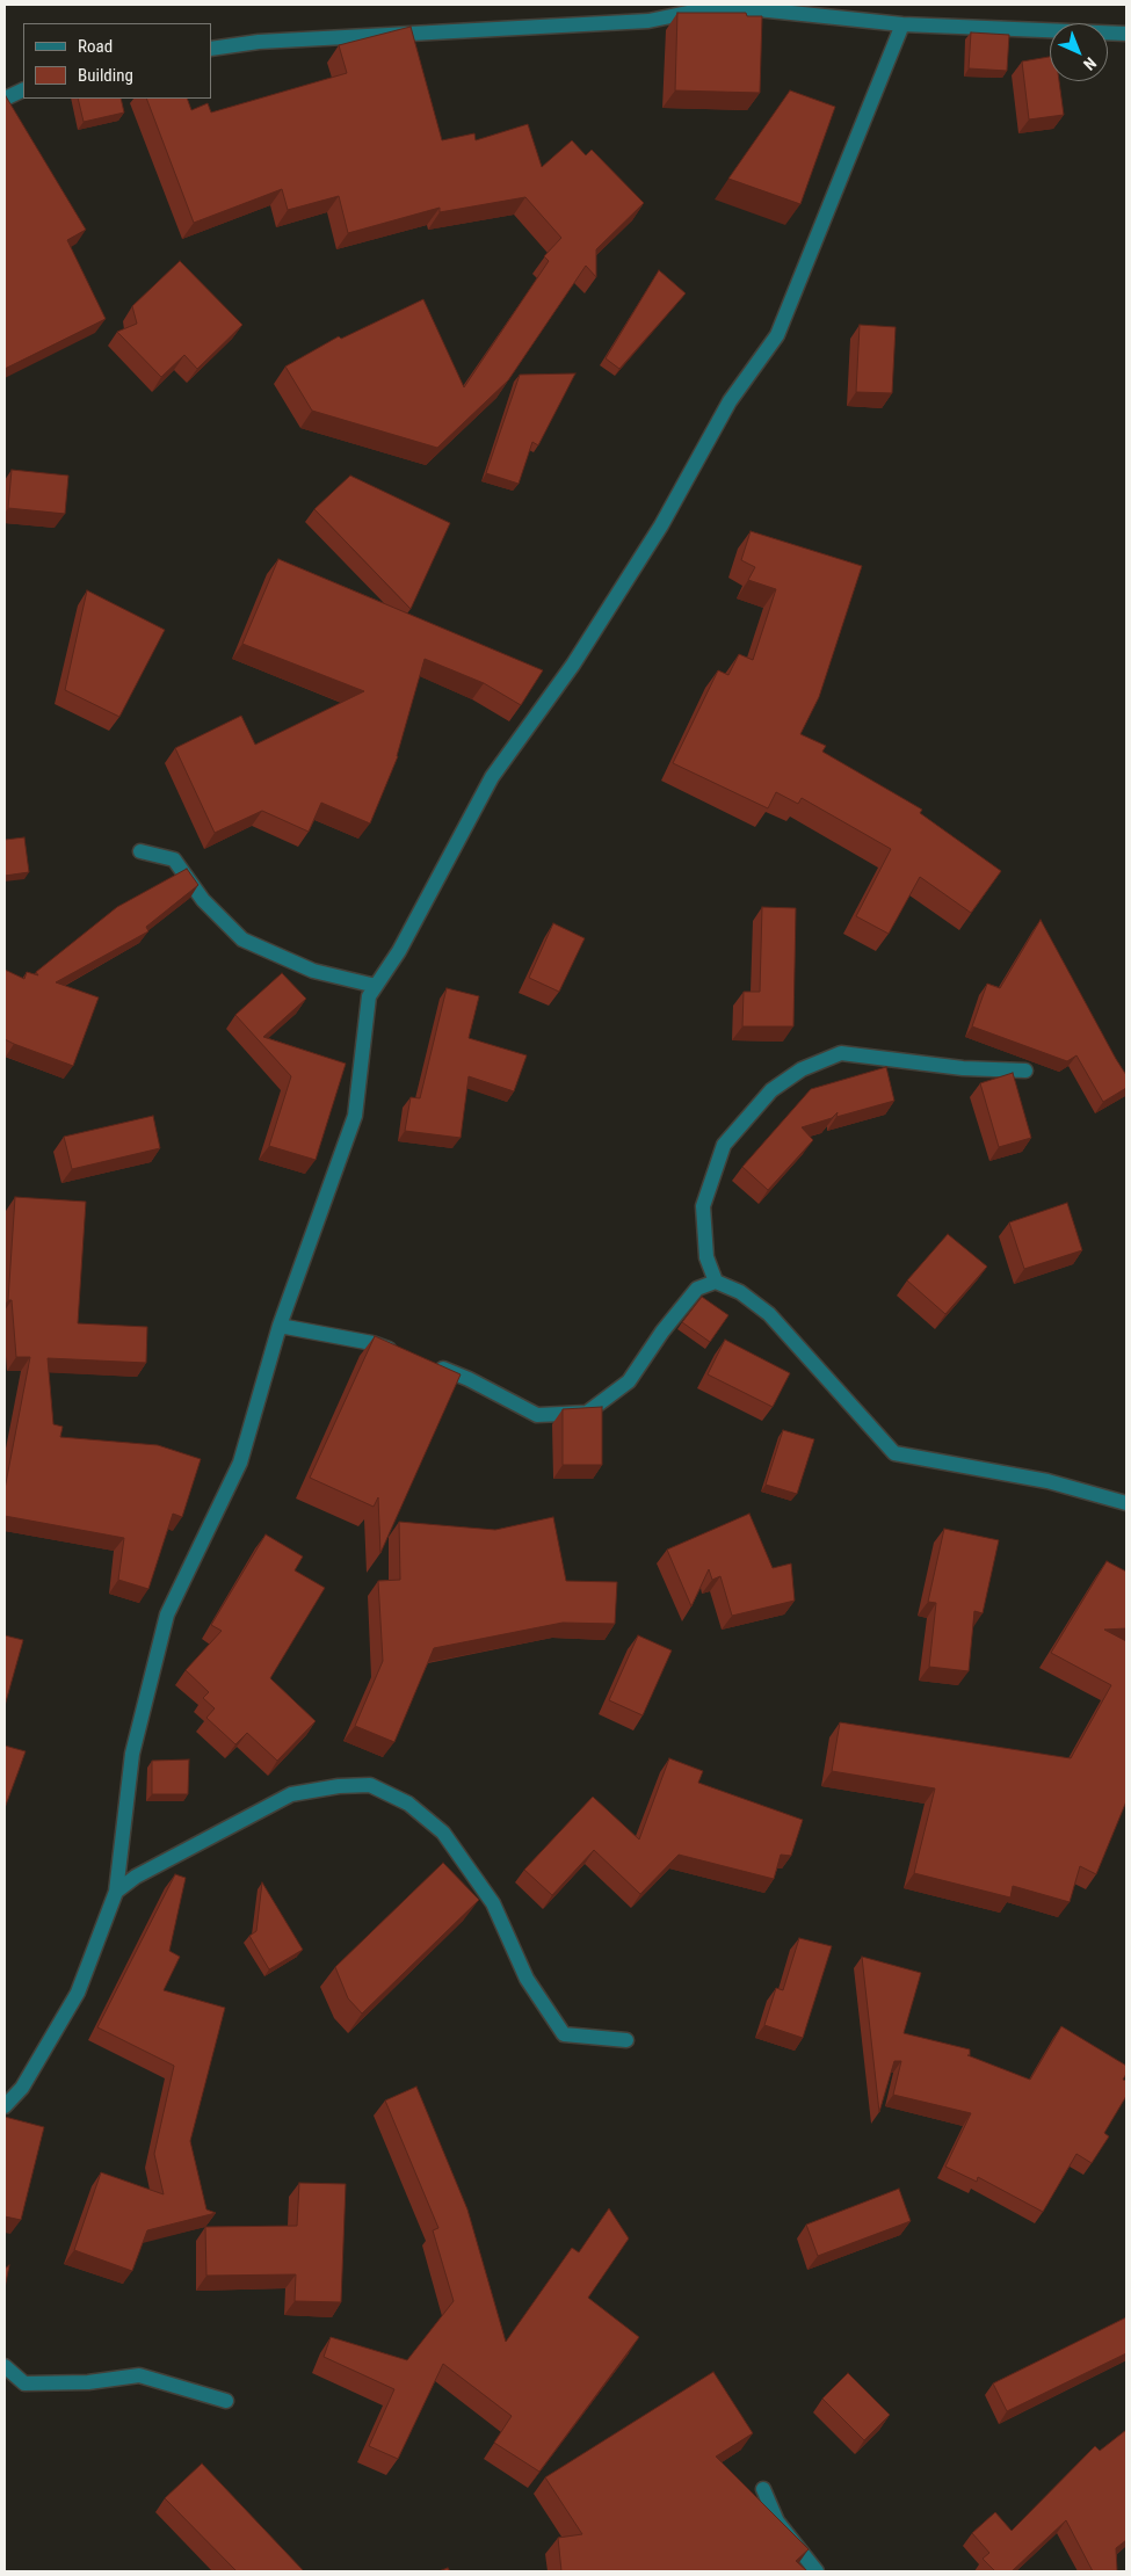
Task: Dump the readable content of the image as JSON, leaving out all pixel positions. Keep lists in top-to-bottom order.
{
  "legend": ["Road", "Building"],
  "north": "bottom right"
}
